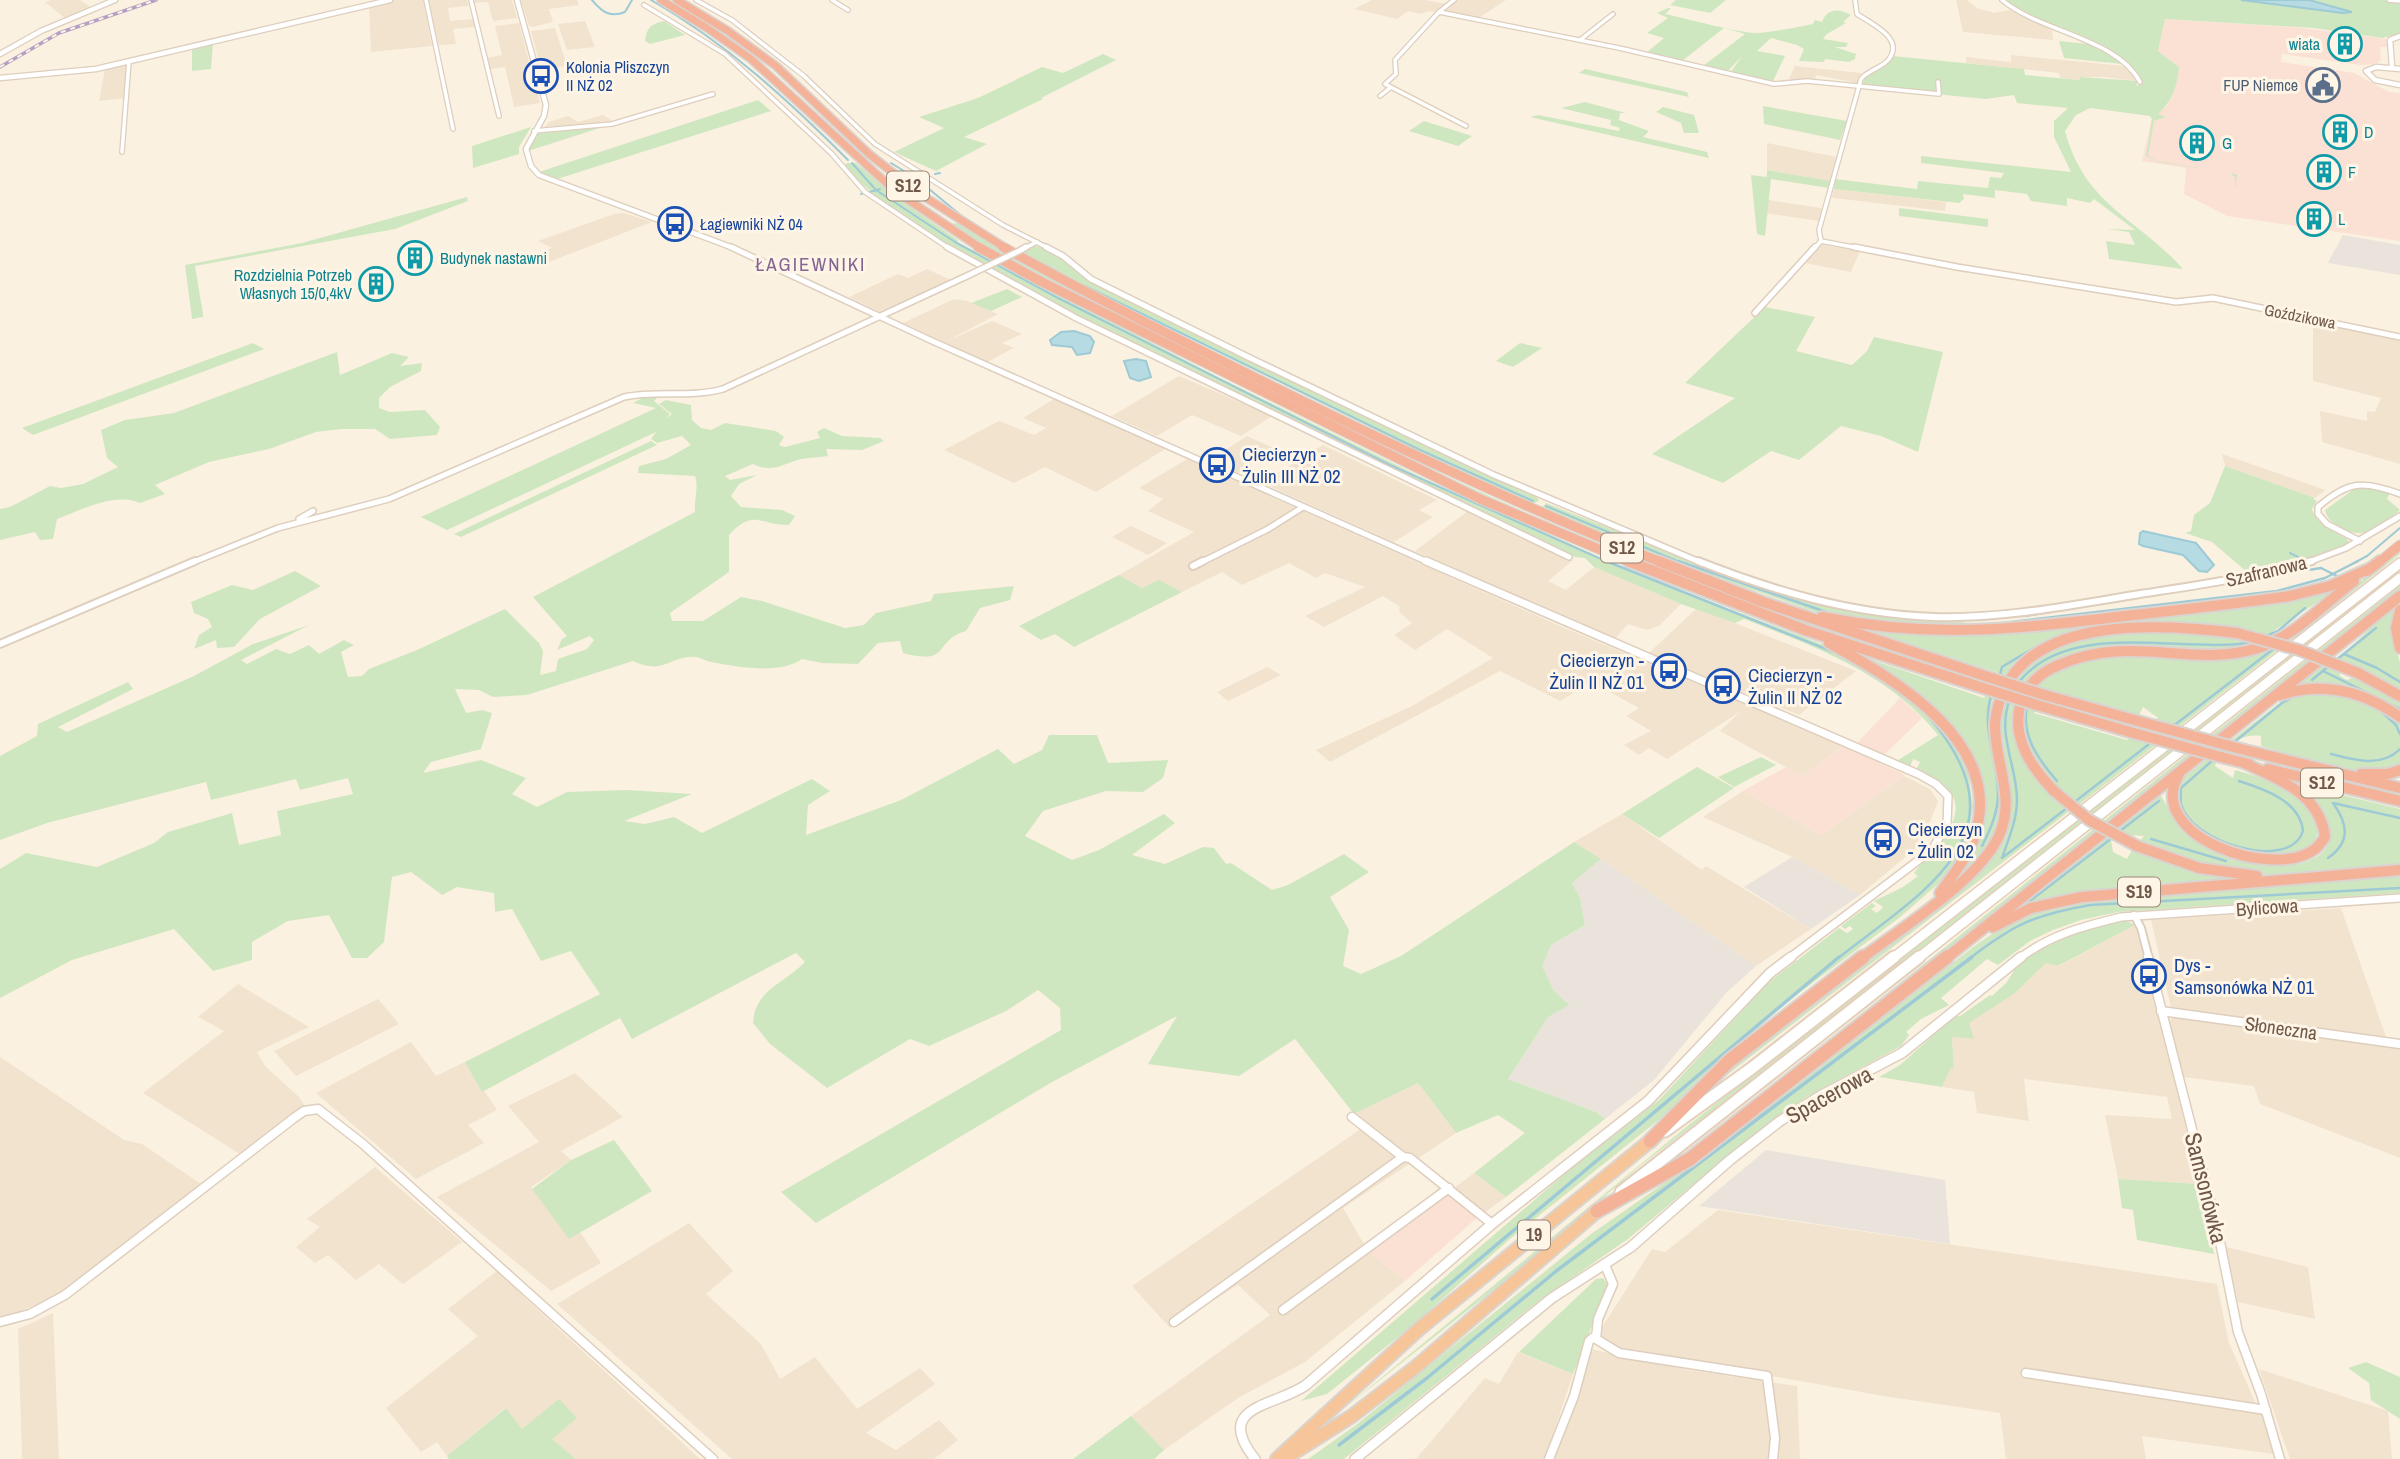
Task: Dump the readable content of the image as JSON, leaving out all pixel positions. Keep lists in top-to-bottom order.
{
  "streets": {
    "highway": ["S12", "S19", "19"],
    "street": [
      "Goździkowa",
      "Szafranowa",
      "Bylicowa",
      "Słoneczna",
      "Spacerowa",
      "Samsonówka"
    ]
  },
  "crossings": [
    ["S19", "19"],
    ["Bylicowa", "Spacerowa"],
    ["Bylicowa", "Samsonówka"],
    ["Słoneczna", "Samsonówka"],
    ["Spacerowa", "Samsonówka"]
  ],
  "districts": ["ŁAGIEWNIKI"],
  "places": {
    "building": [
      "wiata",
      "D",
      "G",
      "F",
      "L",
      "Budynek nastawni",
      "Rozdzielnia Potrzeb Własnych 15/0,4kV"
    ],
    "bus stop": [
      "Kolonia Pliszczyn II NŻ 02",
      "Łagiewniki NŻ 04",
      "Ciecierzyn - Żulin III NŻ 02",
      "Ciecierzyn - Żulin II NŻ 01",
      "Ciecierzyn - Żulin II NŻ 02",
      "Ciecierzyn - Żulin 02",
      "Dys - Samsonówka NŻ 01"
    ],
    "public building": ["FUP Niemce"]
  }
}
